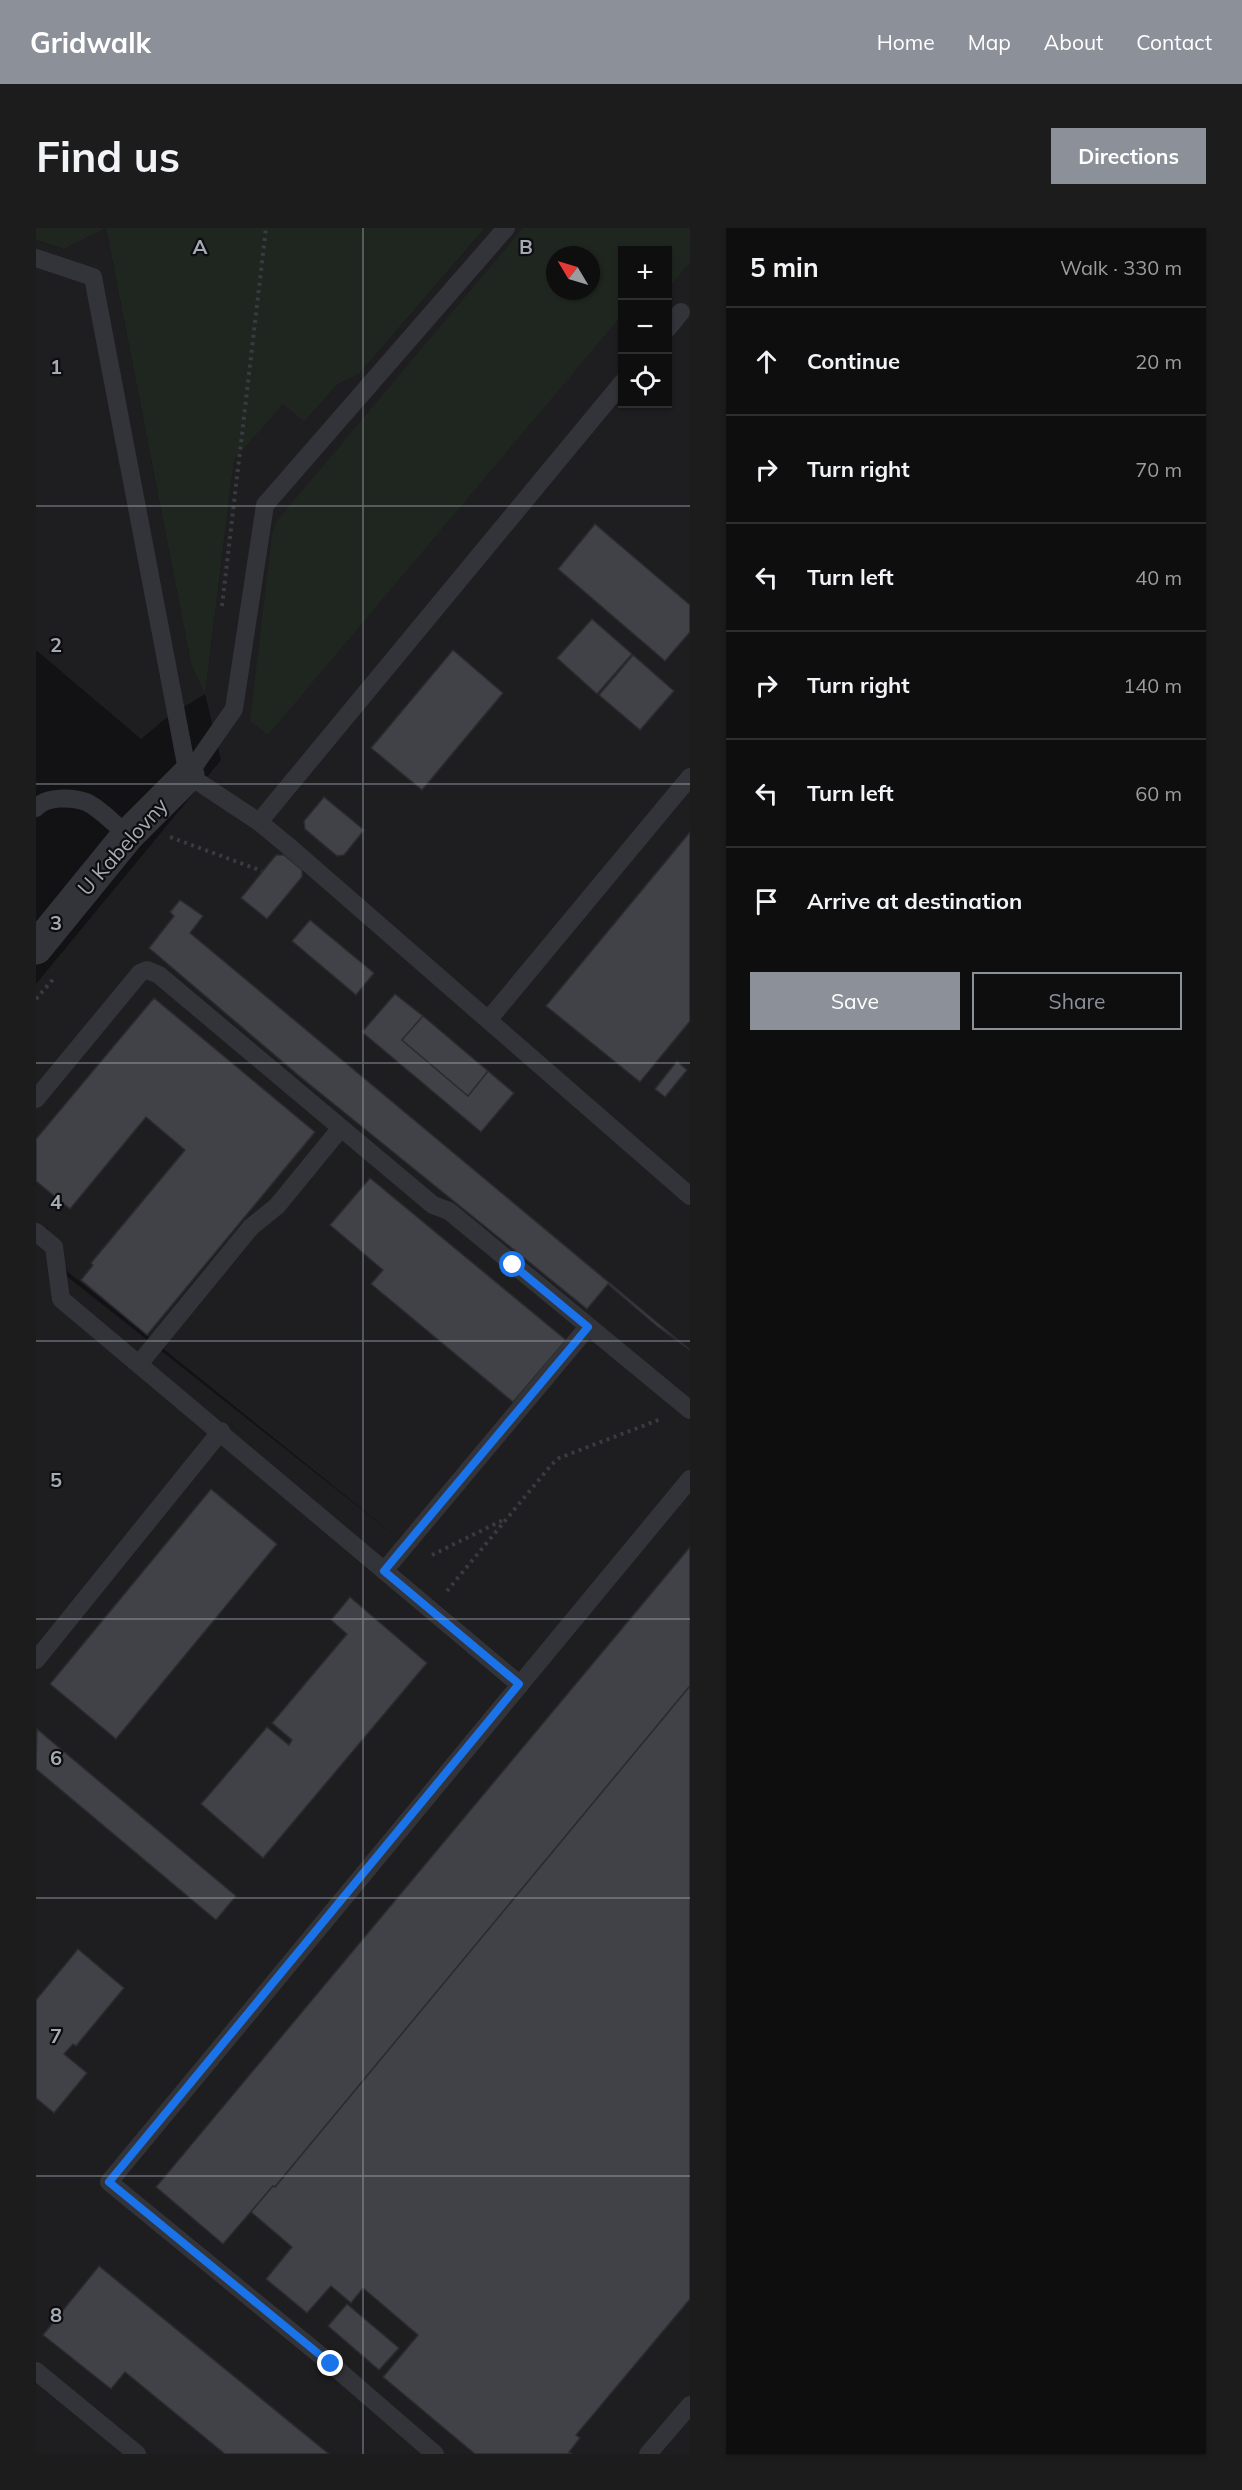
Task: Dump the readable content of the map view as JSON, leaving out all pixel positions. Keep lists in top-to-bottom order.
{
  "streets": {
    "street": ["U Kabelovny"]
  },
  "north": "top left",
  "page": {
    "header": "Gridwalk",
    "nav": [
      "Home",
      "Map",
      "About",
      "Contact"
    ],
    "buttons": [
      "Directions",
      ["Save", "Share"]
    ],
    "title": "Find us",
    "heading": ["5 min", "Walk · 330 m"],
    "map_buttons": ["+", "−"],
    "list": [
      ["Continue", "20 m"],
      ["Turn right", "70 m"],
      ["Turn left", "40 m"],
      ["Turn right", "140 m"],
      ["Turn left", "60 m"],
      "Arrive at destination"
    ]
  },
  "grid": {
    "columns": ["A", "B"],
    "rows": [
      "1",
      "2",
      "3",
      "4",
      "5",
      "6",
      "7",
      "8"
    ]
  }
}
